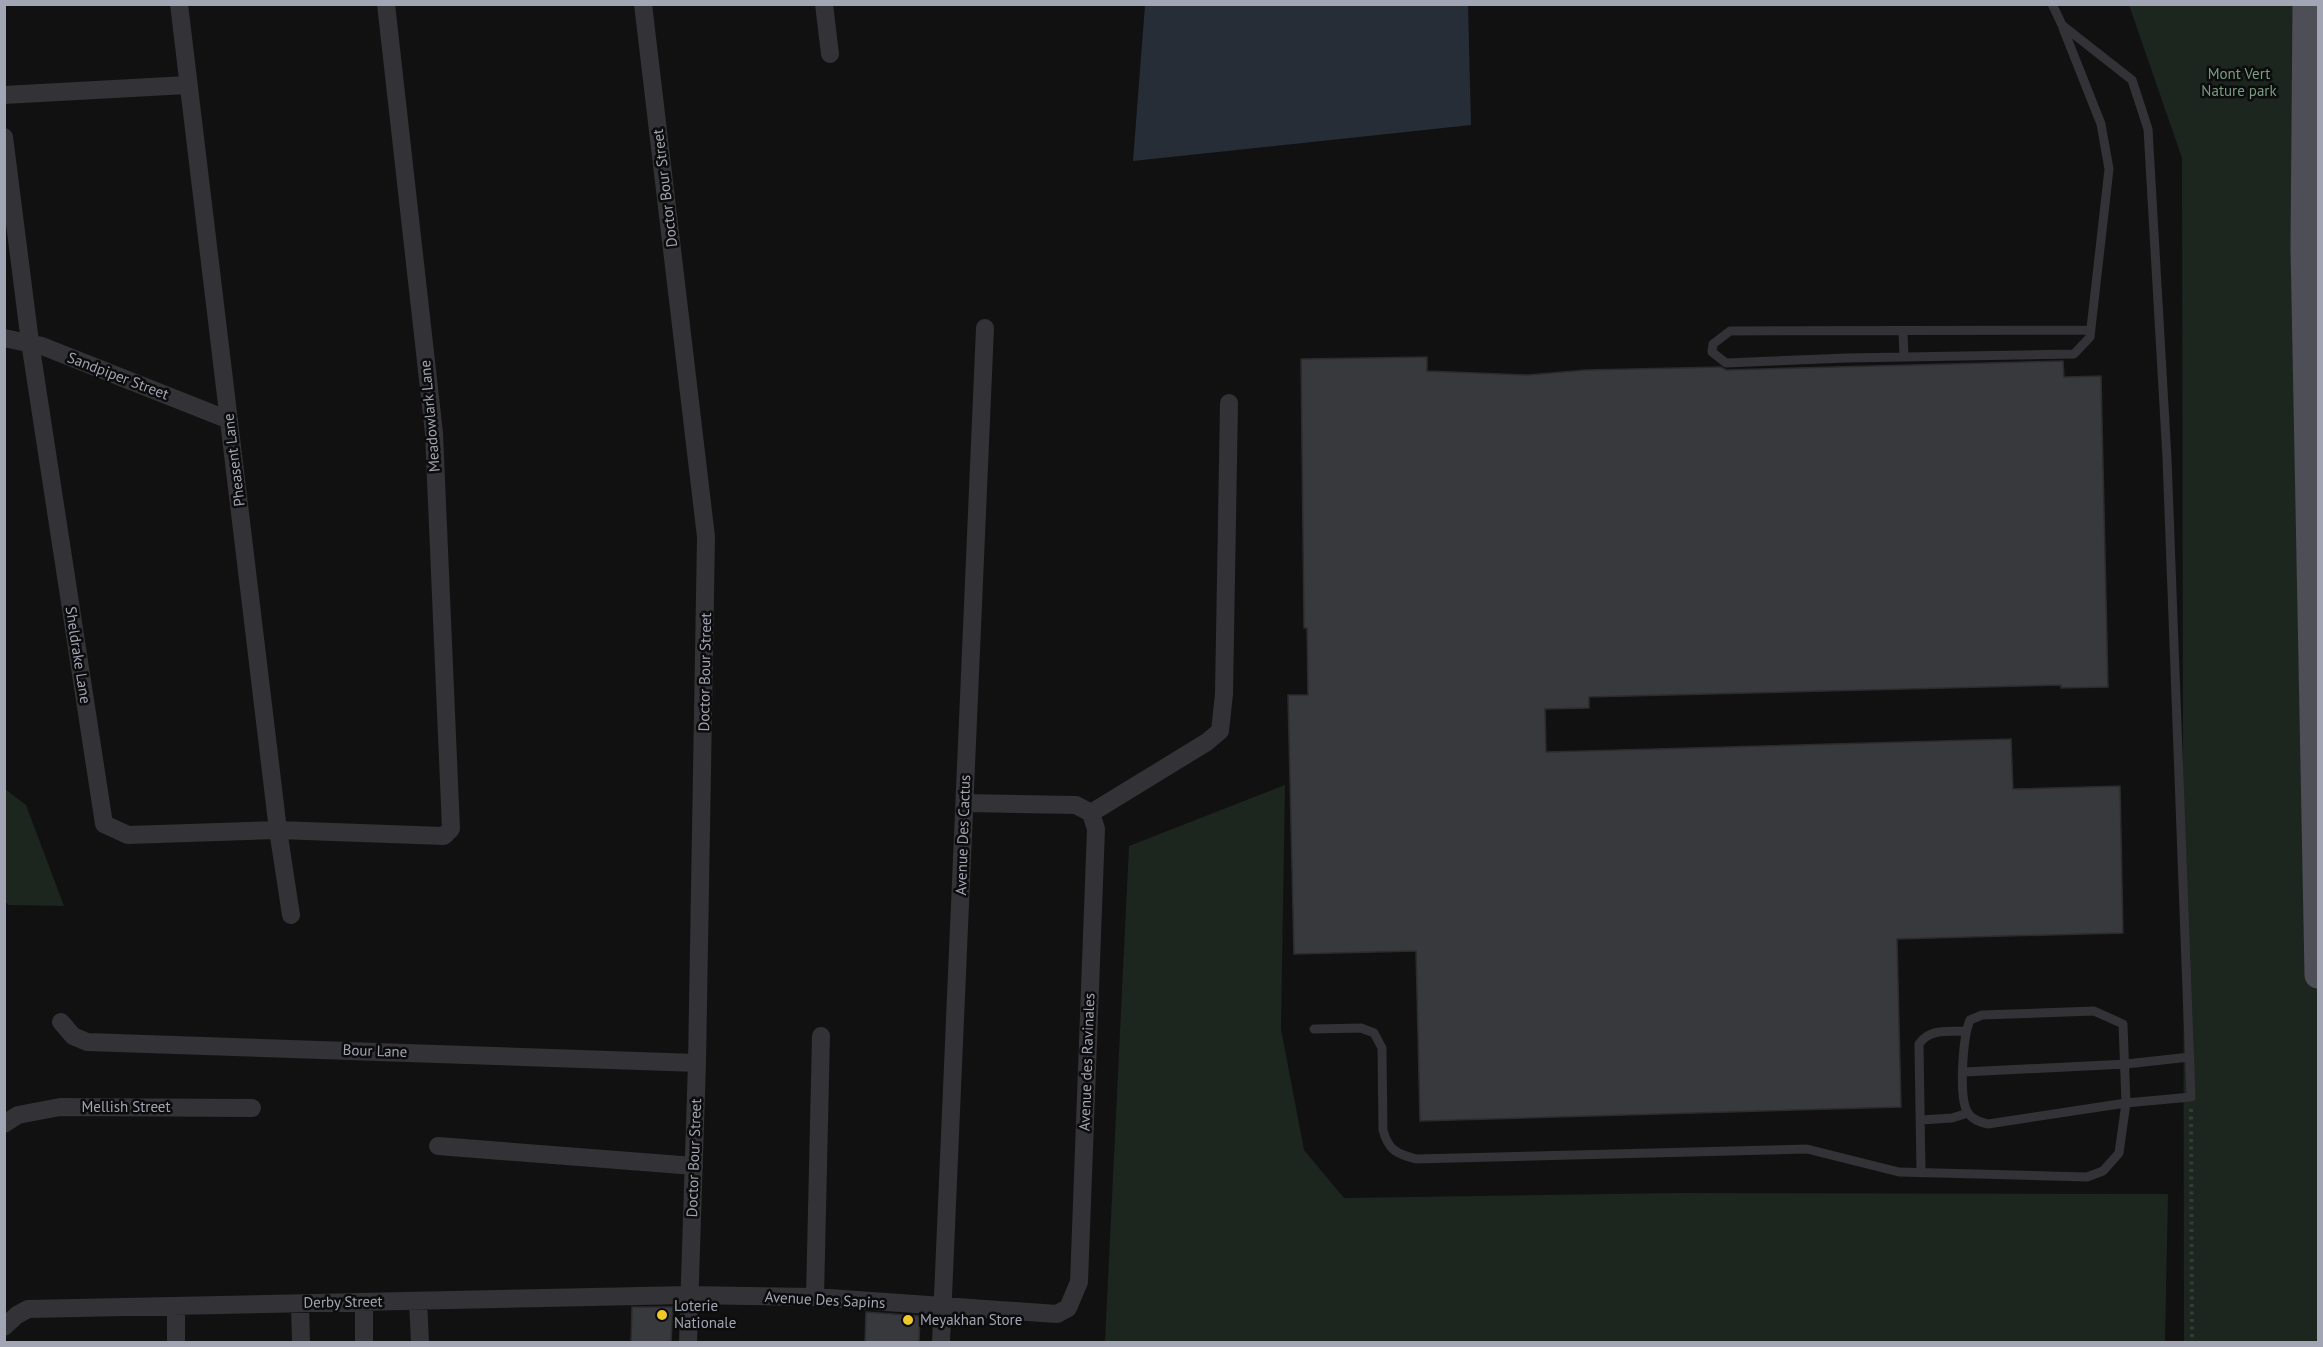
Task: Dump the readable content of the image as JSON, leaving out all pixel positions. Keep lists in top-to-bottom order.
{
  "streets": {
    "street": [
      "Doctor Bour Street",
      "Sandpiper Street",
      "Meadowlark Lane",
      "Pheasent Lane",
      "Sheldrake Lane",
      "Avenue Des Cactus",
      "Bour Lane",
      "Avenue des Ravinales",
      "Mellish Street",
      "Avenue Des Sapins",
      "Derby Street"
    ]
  },
  "crossings": [
    ["Doctor Bour Street", "Bour Lane"],
    ["Doctor Bour Street", "Avenue Des Sapins"],
    ["Doctor Bour Street", "Derby Street"],
    ["Sandpiper Street", "Pheasent Lane"],
    ["Sandpiper Street", "Sheldrake Lane"],
    ["Meadowlark Lane", "Sheldrake Lane"],
    ["Pheasent Lane", "Sheldrake Lane"],
    ["Avenue Des Cactus", "Avenue Des Sapins"],
    ["Avenue des Ravinales", "Avenue Des Sapins"],
    ["Avenue Des Sapins", "Derby Street"]
  ],
  "parks": ["Mont Vert Nature park"],
  "places": ["Loterie Nationale", "Meyakhan Store"]
}
